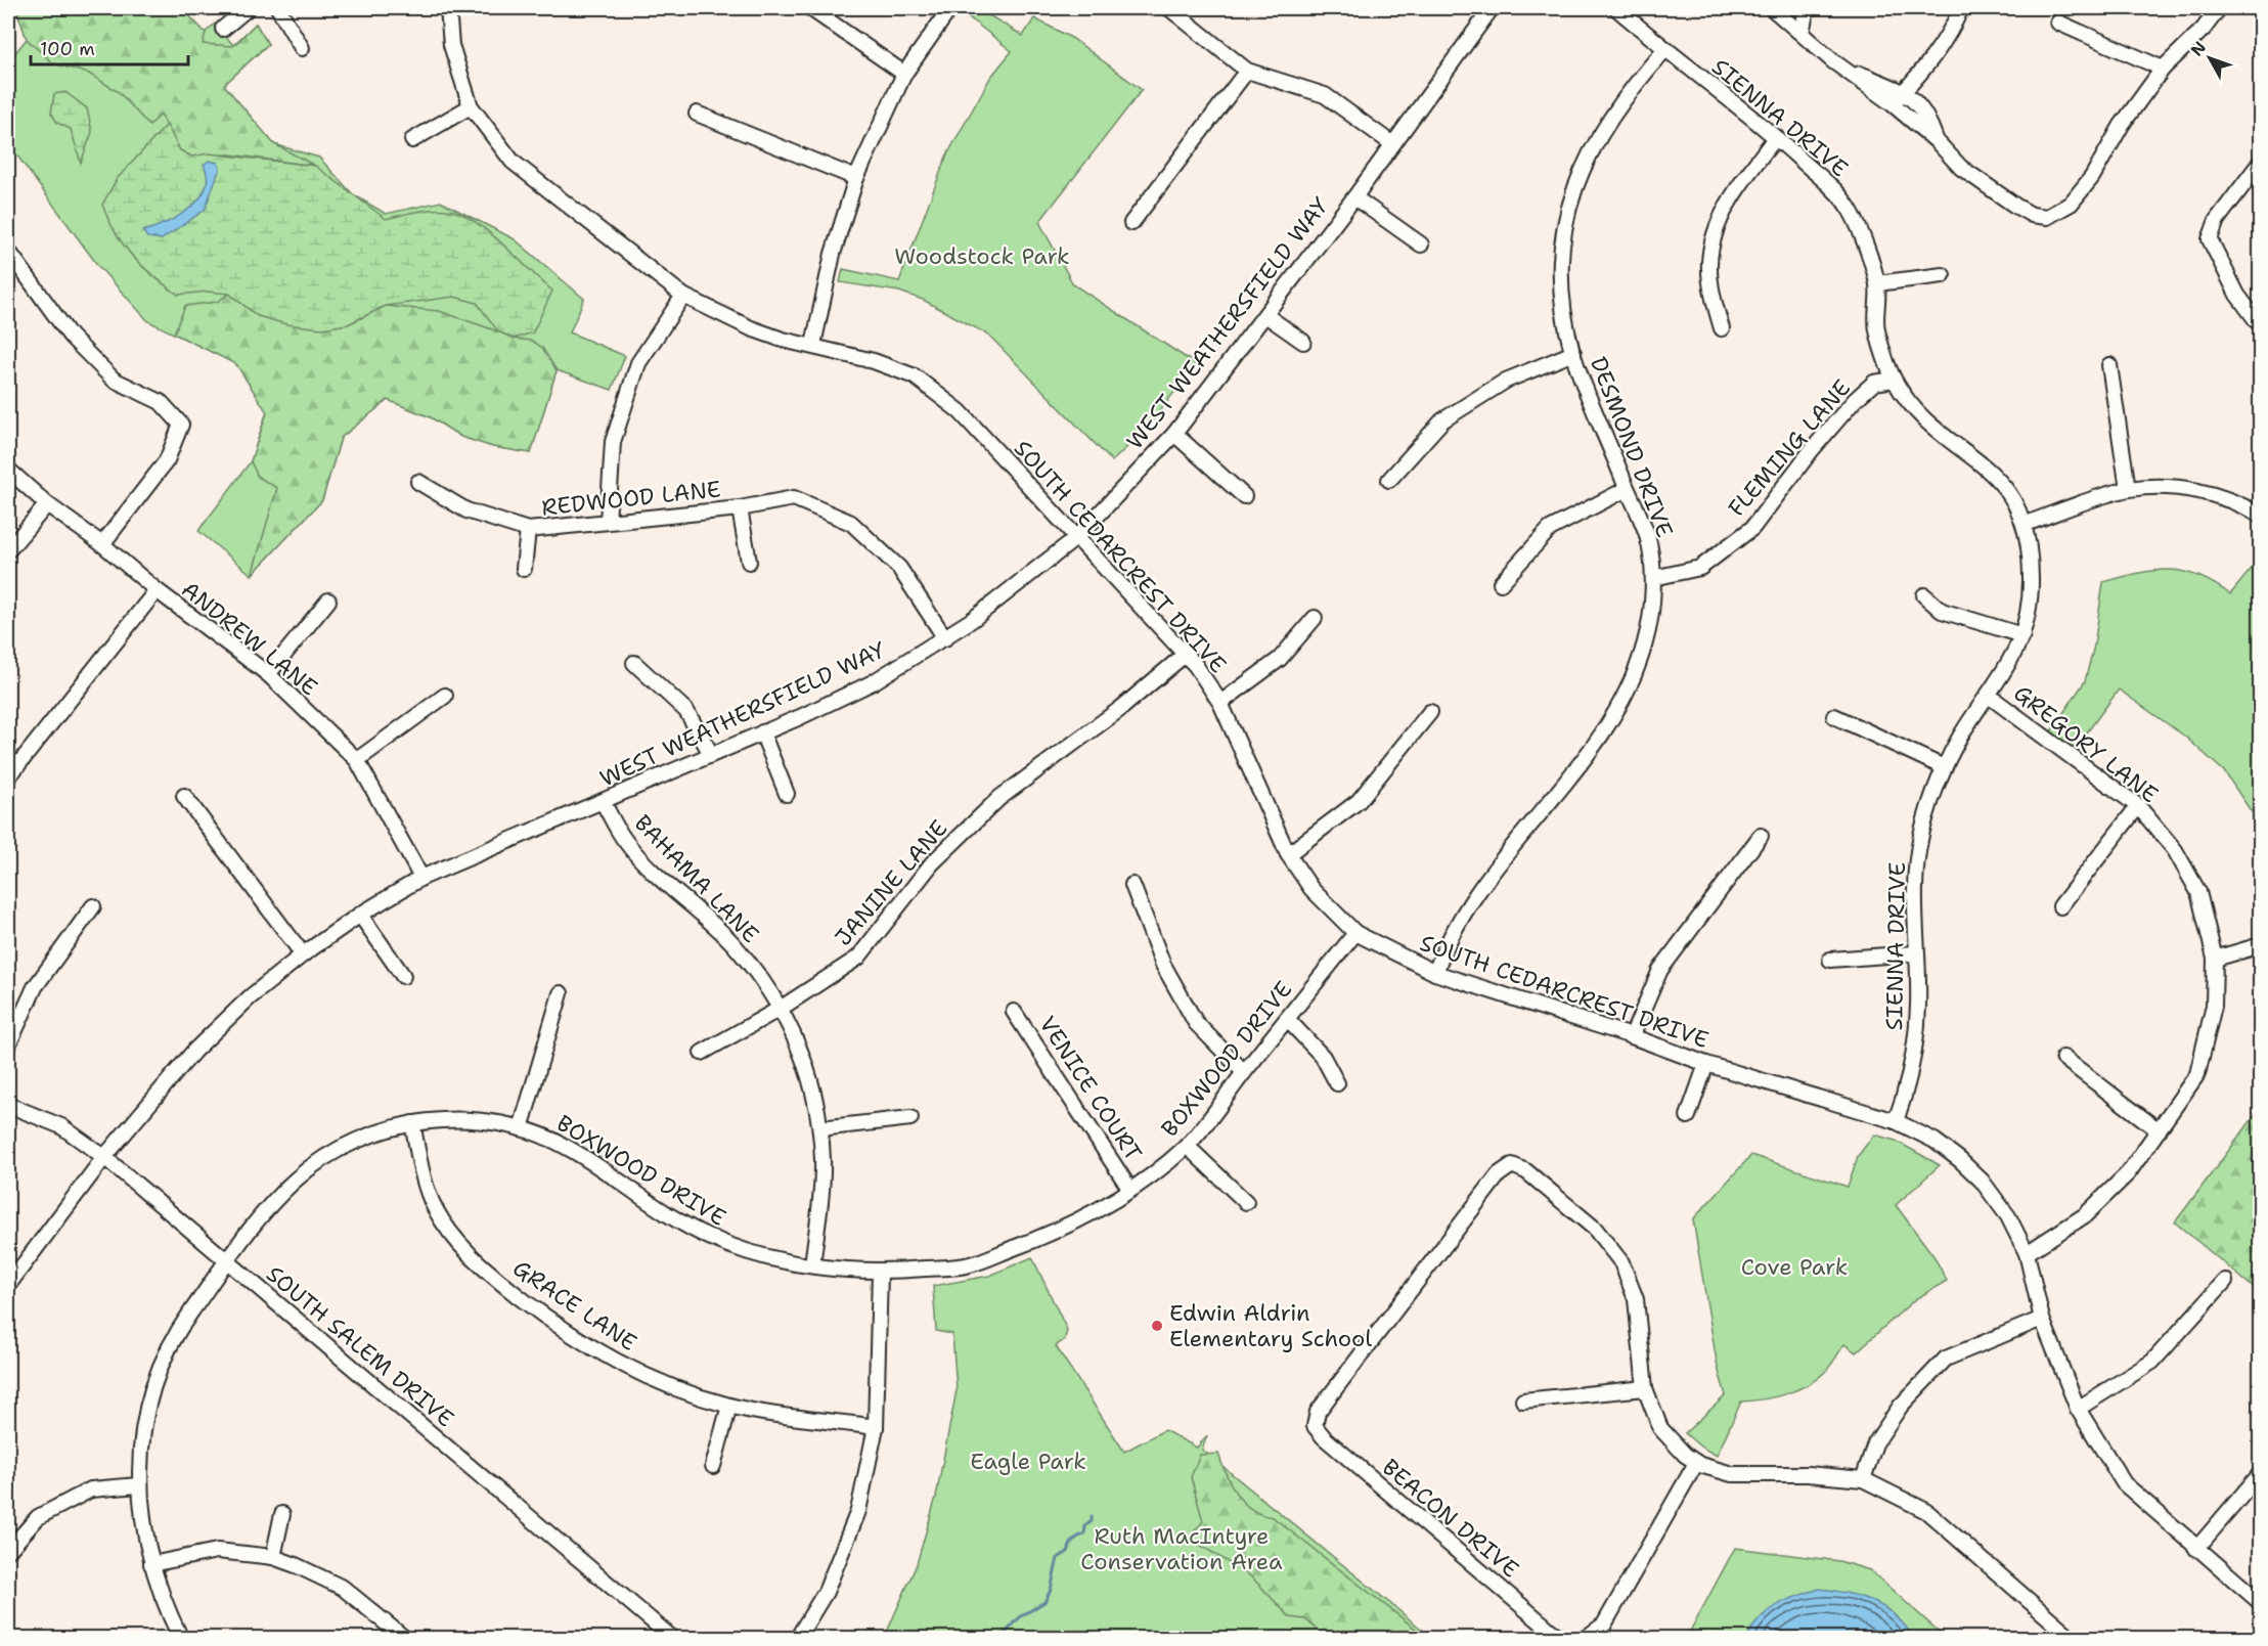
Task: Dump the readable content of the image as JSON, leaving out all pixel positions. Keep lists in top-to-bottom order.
{
  "streets": {
    "street": [
      "SIENNA DRIVE",
      "WEST WEATHERSFIELD WAY",
      "DESMOND DRIVE",
      "FLEMING LANE",
      "REDWOOD LANE",
      "SOUTH CEDARCREST DRIVE",
      "ANDREW LANE",
      "GREGORY LANE",
      "BAHAMA LANE",
      "JANINE LANE",
      "BOXWOOD DRIVE",
      "VENICE COURT",
      "GRACE LANE",
      "SOUTH SALEM DRIVE",
      "BEACON DRIVE"
    ]
  },
  "crossings": [
    ["SIENNA DRIVE", "DESMOND DRIVE"],
    ["SIENNA DRIVE", "FLEMING LANE"],
    ["SIENNA DRIVE", "SOUTH CEDARCREST DRIVE"],
    ["SIENNA DRIVE", "GREGORY LANE"],
    ["WEST WEATHERSFIELD WAY", "REDWOOD LANE"],
    ["WEST WEATHERSFIELD WAY", "SOUTH CEDARCREST DRIVE"],
    ["WEST WEATHERSFIELD WAY", "ANDREW LANE"],
    ["WEST WEATHERSFIELD WAY", "BAHAMA LANE"],
    ["WEST WEATHERSFIELD WAY", "SOUTH SALEM DRIVE"],
    ["DESMOND DRIVE", "FLEMING LANE"],
    ["DESMOND DRIVE", "SOUTH CEDARCREST DRIVE"],
    ["SOUTH CEDARCREST DRIVE", "GREGORY LANE"],
    ["SOUTH CEDARCREST DRIVE", "JANINE LANE"],
    ["SOUTH CEDARCREST DRIVE", "BOXWOOD DRIVE"],
    ["BAHAMA LANE", "JANINE LANE"],
    ["BAHAMA LANE", "BOXWOOD DRIVE"],
    ["BOXWOOD DRIVE", "VENICE COURT"],
    ["BOXWOOD DRIVE", "GRACE LANE"],
    ["BOXWOOD DRIVE", "SOUTH SALEM DRIVE"]
  ],
  "parks": [
    "Woodstock Park",
    "Cove Park",
    "Eagle Park",
    "Ruth MacIntyre Conservation Area"
  ],
  "places": ["Edwin Aldrin Elementary School"],
  "scale_bar": "100 m",
  "north": "top left"
}
